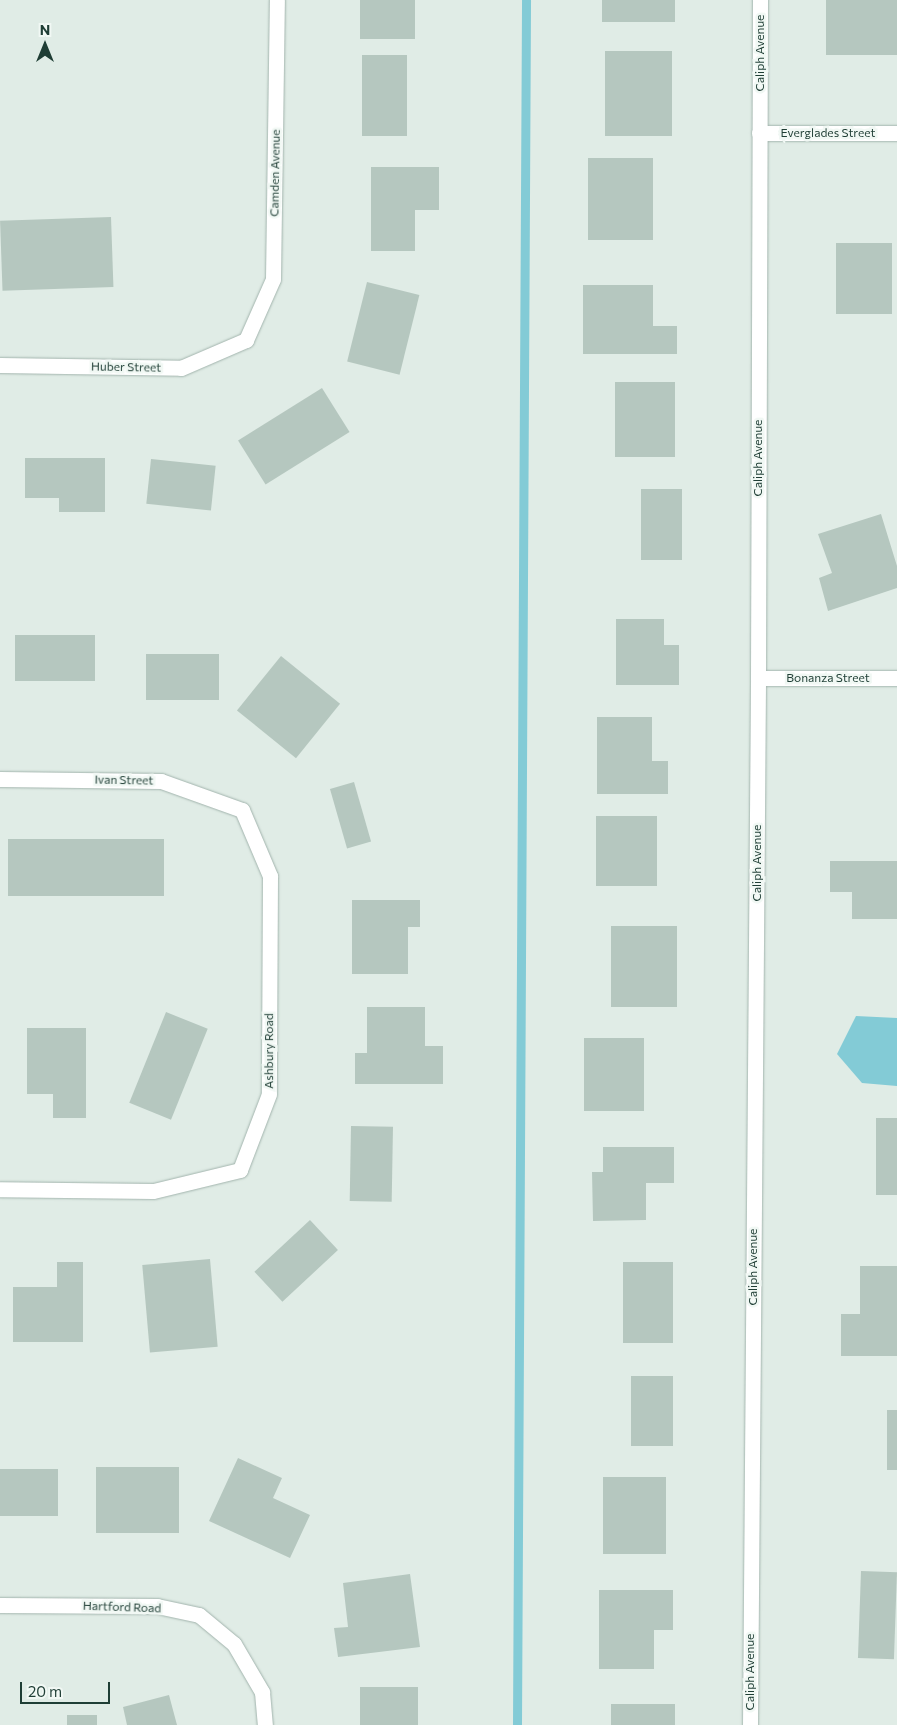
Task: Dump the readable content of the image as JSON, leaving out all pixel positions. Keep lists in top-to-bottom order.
{
  "streets": {
    "street": [
      "Caliph Avenue",
      "Everglades Street",
      "Camden Avenue",
      "Huber Street",
      "Bonanza Street",
      "Ivan Street",
      "Ashbury Road",
      "Hartford Road"
    ]
  },
  "crossings": [
    ["Caliph Avenue", "Everglades Street"],
    ["Caliph Avenue", "Bonanza Street"],
    ["Camden Avenue", "Huber Street"],
    ["Ivan Street", "Ashbury Road"]
  ],
  "scale_bar": "20 m",
  "north": "top"
}
